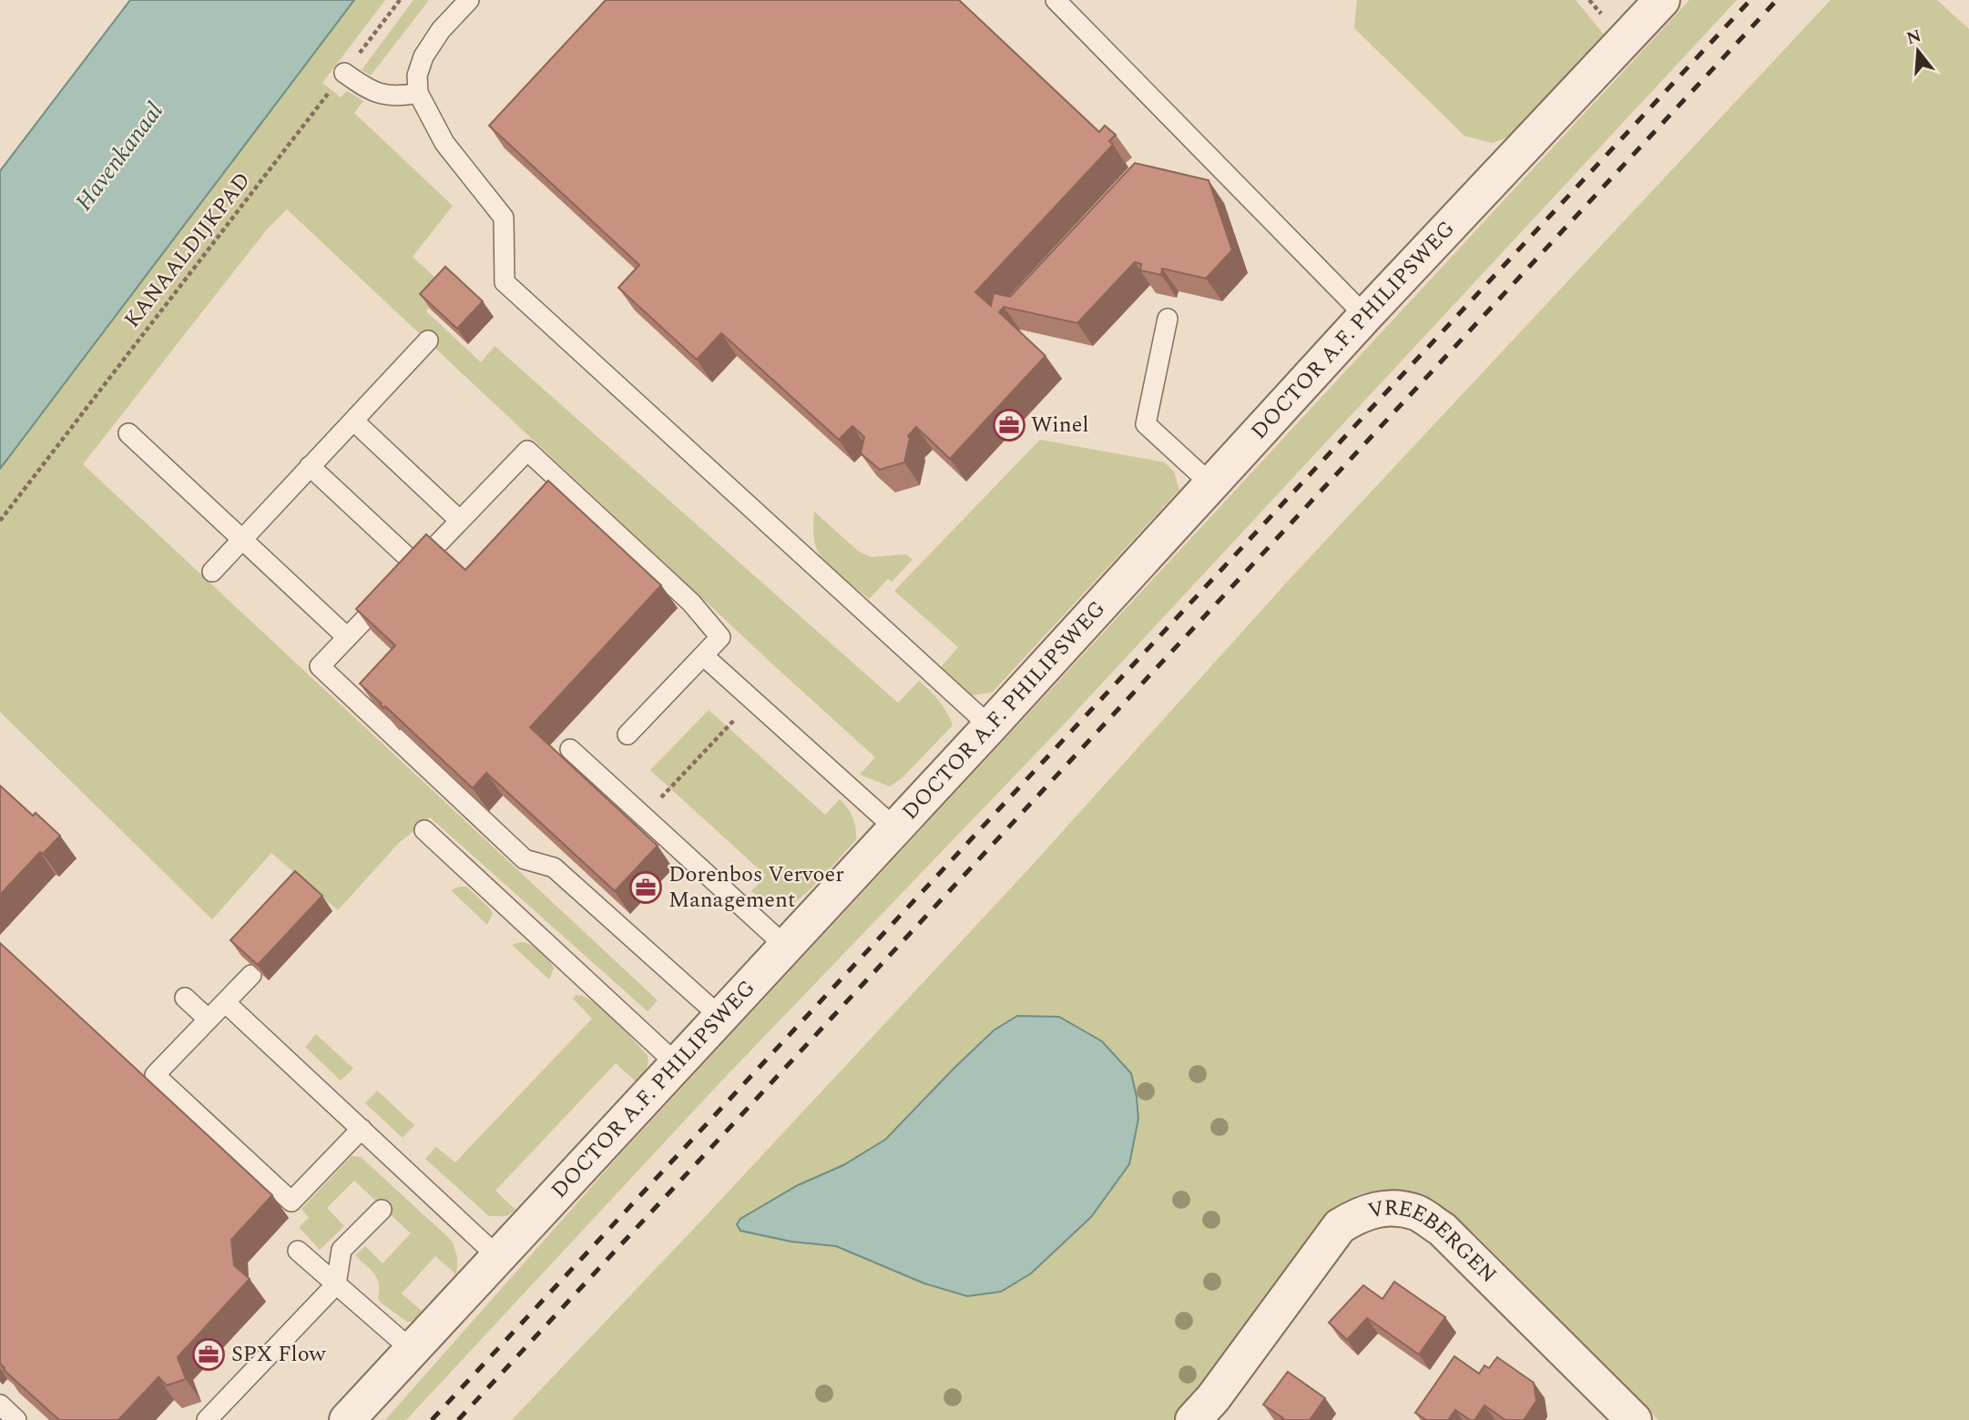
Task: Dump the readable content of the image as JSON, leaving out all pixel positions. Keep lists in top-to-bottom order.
{
  "streets": {
    "street": ["DOCTOR A.F. PHILIPSWEG", "VREEBERGEN"],
    "path": ["KANAALDIJKPAD"]
  },
  "water": ["Havenkanaal"],
  "places": {
    "office": ["Winel", "Dorenbos Vervoer Management", "SPX Flow"]
  },
  "north": "top"
}
